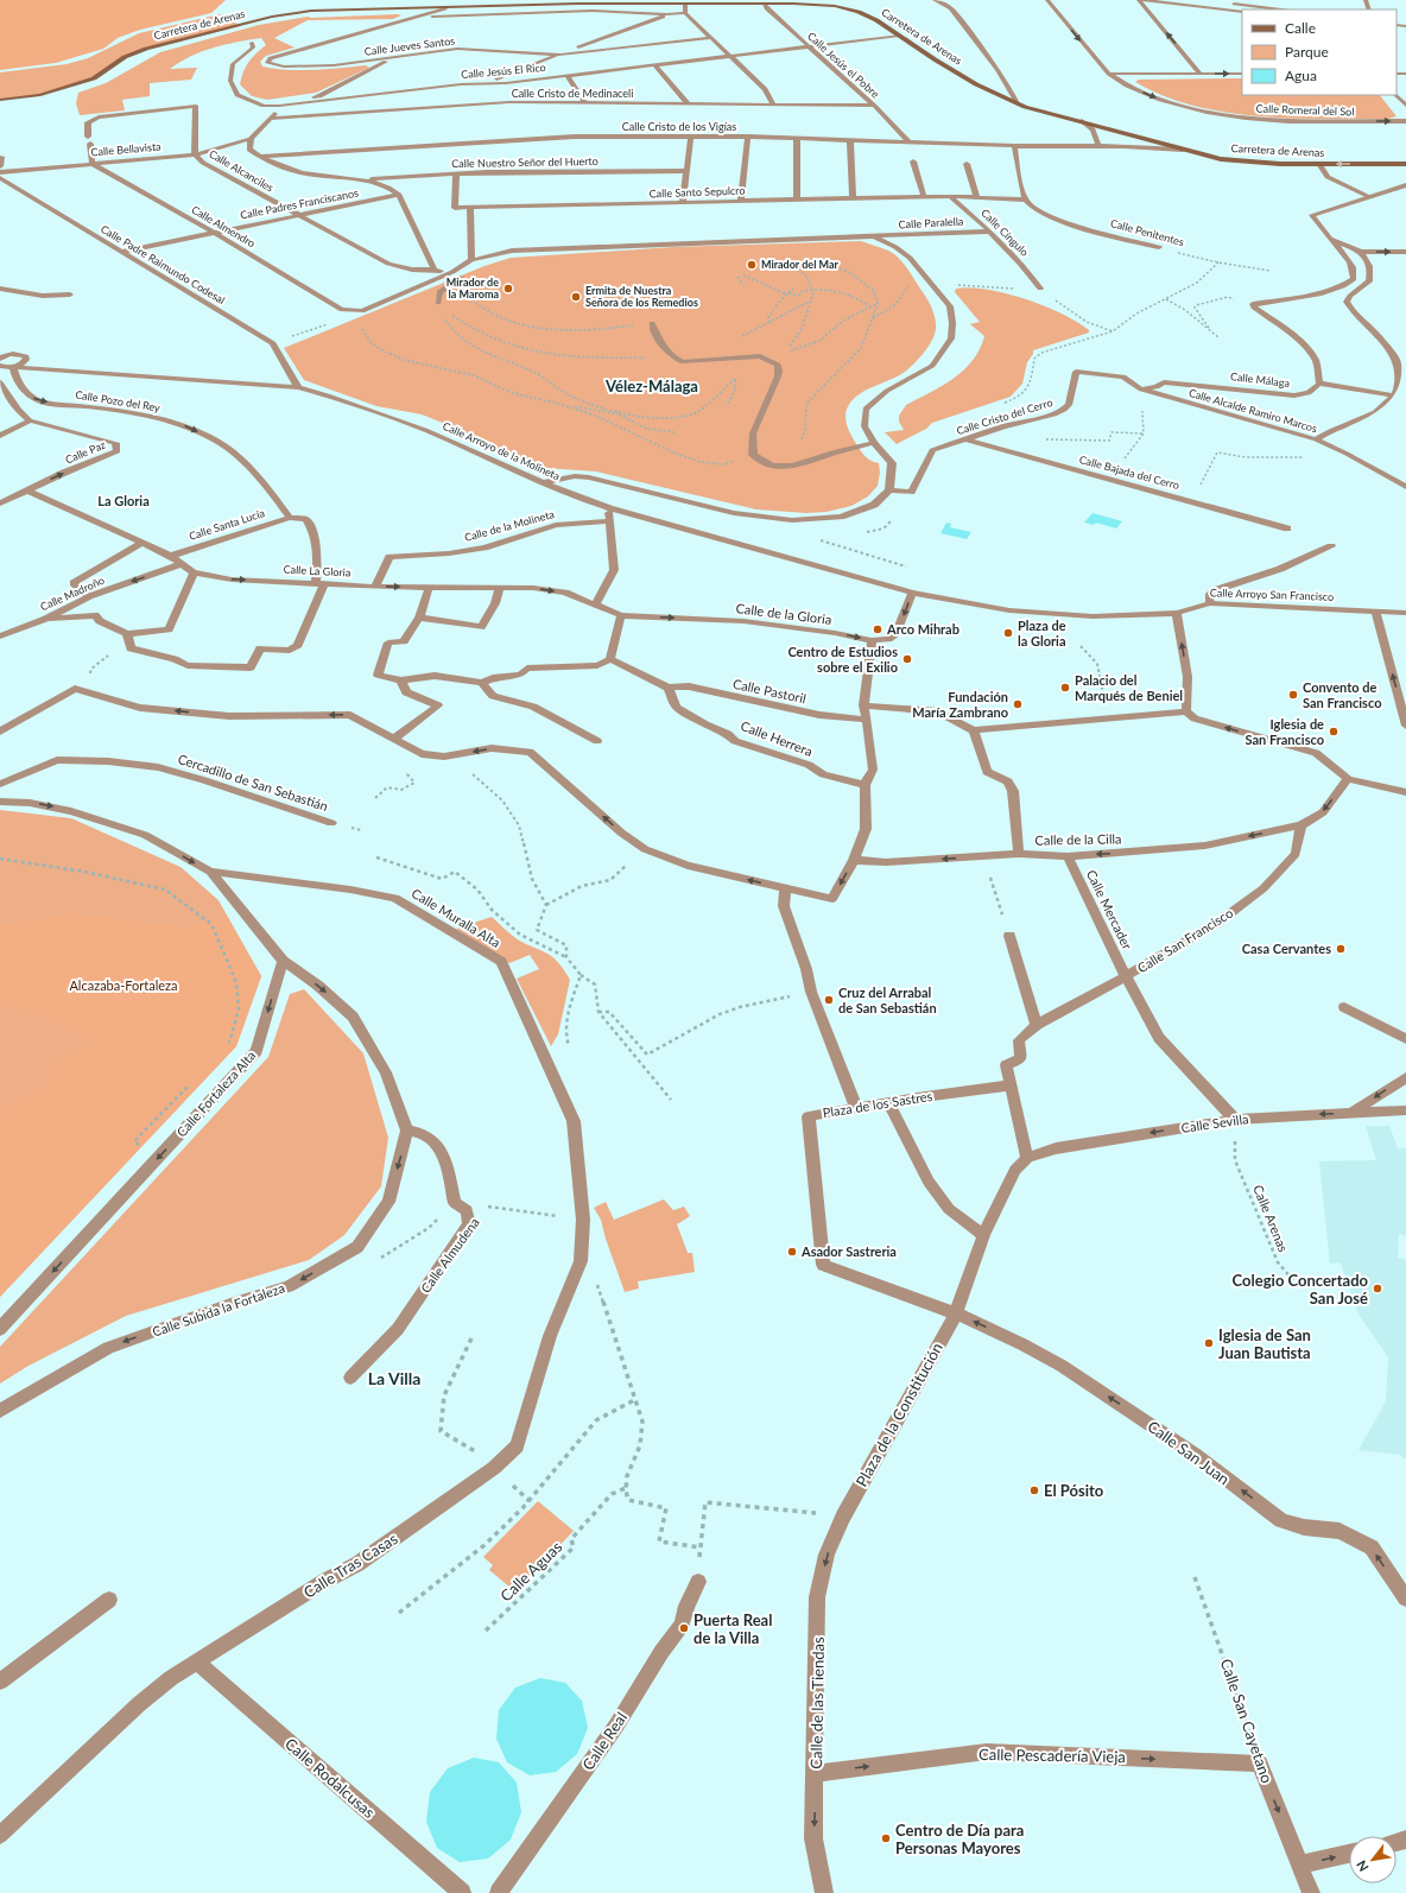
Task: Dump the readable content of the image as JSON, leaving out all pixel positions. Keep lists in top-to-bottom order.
{
  "streets": {
    "street": [
      "Carretera de Arenas",
      "Calle Jueves Santos",
      "Calle Jesús el Pobre",
      "Calle Jesús El Rico",
      "Calle Cristo de Medinaceli",
      "Calle Romeral del Sol",
      "Calle Cristo de los Vigías",
      "Calle Bellavista",
      "Calle Nuestro Señor del Huerto",
      "Calle Alcanciles",
      "Calle Santo Sepulcro",
      "Calle Padres Franciscanos",
      "Calle Paralella",
      "Calle Almendro",
      "Calle Cíngulo",
      "Calle Penitentes",
      "Calle Padre Raimundo Codesal",
      "Calle Málaga",
      "Calle Pozo del Rey",
      "Calle Alcalde Ramiro Marcos",
      "Calle Cristo del Cerro",
      "Calle Arroyo de la Molineta",
      "Calle Paz",
      "Calle Bajada del Cerro",
      "Calle Santa Lucía",
      "Calle de la Molineta",
      "Calle La Gloria",
      "Calle Madroño",
      "Calle Arroyo San Francisco",
      "Calle de la Gloria",
      "Calle Pastoril",
      "Calle Herrera",
      "Cercadillo de San Sebastián",
      "Calle de la Cilla",
      "Calle Mercader",
      "Calle Muralla Alta",
      "Calle San Francisco",
      "Calle Fortaleza Alta",
      "Plaza de los Sastres",
      "Calle Sevilla",
      "Calle Almudena",
      "Calle Subida la Fortaleza",
      "Plaza de la Constitución",
      "Calle San Juan",
      "Calle Tras Casas",
      "Calle de las Tiendas",
      "Calle San Cayetano",
      "Calle Real",
      "Calle Pescadería Vieja",
      "Calle Rodalcusas"
    ],
    "path": ["Calle Arenas", "Calle Aguas"]
  },
  "crossings": [
    ["Carretera de Arenas", "Calle Jueves Santos"],
    ["Carretera de Arenas", "Calle Jesús el Pobre"],
    ["Carretera de Arenas", "Calle Jesús El Rico"],
    ["Carretera de Arenas", "Calle Cristo de los Vigías"],
    ["Calle Jesús el Pobre", "Calle Jesús El Rico"],
    ["Calle Jesús el Pobre", "Calle Cristo de Medinaceli"],
    ["Calle Jesús el Pobre", "Calle Cristo de los Vigías"],
    ["Calle Jesús El Rico", "Calle Cristo de Medinaceli"],
    ["Calle Bellavista", "Calle Alcanciles"],
    ["Calle Bellavista", "Calle Almendro"],
    ["Calle Alcanciles", "Calle Padres Franciscanos"],
    ["Calle Alcanciles", "Calle Almendro"],
    ["Calle Santo Sepulcro", "Calle Cíngulo"],
    ["Calle Santo Sepulcro", "Calle Penitentes"],
    ["Calle Padres Franciscanos", "Calle Almendro"],
    ["Calle Padres Franciscanos", "Calle Padre Raimundo Codesal"],
    ["Calle Paralella", "Calle Cíngulo"],
    ["Calle Padre Raimundo Codesal", "Calle Arroyo de la Molineta"],
    ["Calle Málaga", "Calle Alcalde Ramiro Marcos"],
    ["Calle Málaga", "Calle Cristo del Cerro"],
    ["Calle Pozo del Rey", "Calle Arroyo de la Molineta"],
    ["Calle Pozo del Rey", "Calle Santa Lucía"],
    ["Calle Alcalde Ramiro Marcos", "Calle Cristo del Cerro"],
    ["Calle Cristo del Cerro", "Calle Bajada del Cerro"],
    ["Calle Arroyo de la Molineta", "Calle Arroyo San Francisco"],
    ["Calle Arroyo de la Molineta", "Calle de la Gloria"],
    ["Calle Paz", "Calle La Gloria"],
    ["Calle Santa Lucía", "Calle La Gloria"],
    ["Calle de la Molineta", "Calle La Gloria"],
    ["Calle La Gloria", "Calle Madroño"],
    ["Calle La Gloria", "Calle de la Gloria"],
    ["Calle Arroyo San Francisco", "Calle de la Gloria"],
    ["Calle Pastoril", "Calle Herrera"],
    ["Calle de la Cilla", "Calle Mercader"],
    ["Calle de la Cilla", "Calle San Francisco"],
    ["Calle Mercader", "Calle San Francisco"],
    ["Calle Mercader", "Calle Sevilla"],
    ["Calle Muralla Alta", "Calle Almudena"],
    ["Calle Muralla Alta", "Calle Tras Casas"],
    ["Calle San Francisco", "Plaza de los Sastres"],
    ["Calle San Francisco", "Calle Sevilla"],
    ["Calle San Francisco", "Plaza de la Constitución"],
    ["Plaza de los Sastres", "Plaza de la Constitución"],
    ["Plaza de los Sastres", "Calle San Juan"],
    ["Calle Sevilla", "Plaza de la Constitución"],
    ["Calle Almudena", "Calle Tras Casas"],
    ["Plaza de la Constitución", "Calle San Juan"],
    ["Plaza de la Constitución", "Calle de las Tiendas"],
    ["Calle Tras Casas", "Calle Rodalcusas"],
    ["Calle de las Tiendas", "Calle Pescadería Vieja"],
    ["Calle San Cayetano", "Calle Pescadería Vieja"]
  ],
  "one_way": [
    "Calle Pozo del Rey",
    "Calle Madroño",
    "Calle de la Cilla",
    "Calle Fortaleza Alta",
    "Calle Sevilla",
    "Calle Subida la Fortaleza",
    "Calle San Juan",
    "Calle de las Tiendas",
    "Calle Pescadería Vieja"
  ],
  "districts": ["Vélez-Málaga", "La Gloria", "La Villa"],
  "parks": ["Alcazaba-Fortaleza"],
  "places": [
    "Mirador del Mar",
    "Mirador de la Maroma",
    "Ermita de Nuestra Señora de los Remedios",
    "Arco Mihrab",
    "Plaza de la Gloria",
    "Centro de Estudios sobre el Exilio",
    "Palacio del Marqués de Beniel",
    "Convento de San Francisco",
    "Fundación María Zambrano",
    "Iglesia de San Francisco",
    "Casa Cervantes",
    "Cruz del Arrabal de San Sebastián",
    "Asador Sastreria",
    "Colegio Concertado San José",
    "Iglesia de San Juan Bautista",
    "El Pósito",
    "Puerta Real de la Villa",
    "Centro de Día para Personas Mayores"
  ],
  "legend": ["Calle", "Parque", "Agua"],
  "north": "bottom left"
}
